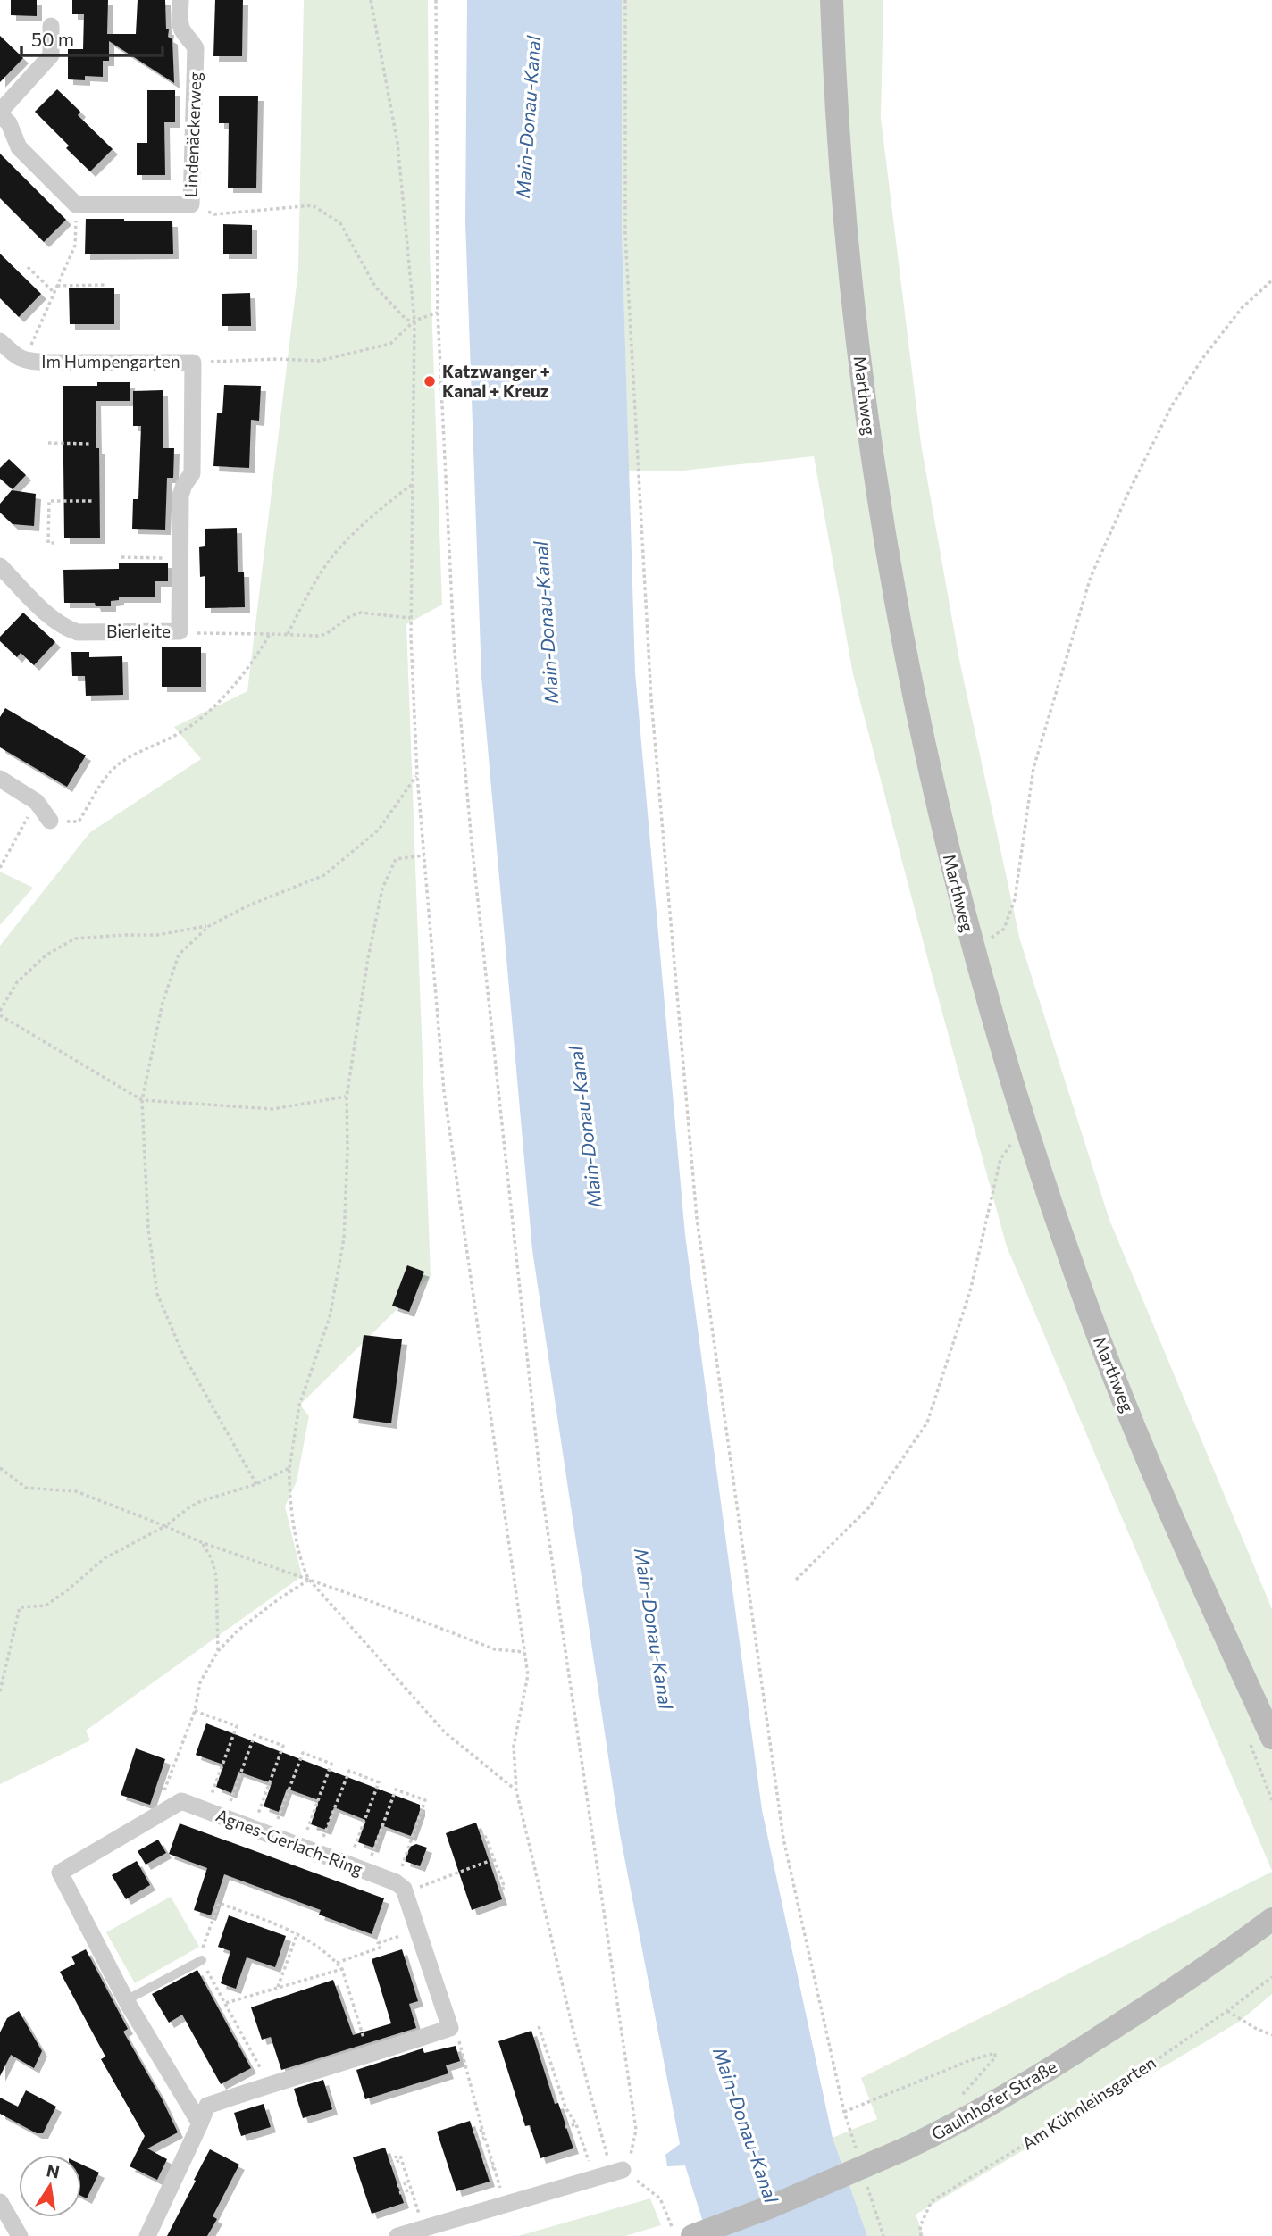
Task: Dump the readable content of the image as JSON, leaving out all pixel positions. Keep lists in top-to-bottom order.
{
  "streets": {
    "main road": ["Marthweg", "Gaulnhofer Straße"],
    "street": [
      "Lindenäckerweg",
      "Im Humpengarten",
      "Bierleite",
      "Agnes-Gerlach-Ring"
    ],
    "path": ["Am Kühnleinsgarten"]
  },
  "crossings": [
    ["Im Humpengarten", "Bierleite"]
  ],
  "water": ["Main-Donau-Kanal"],
  "places": ["Katzwanger + Kanal + Kreuz"],
  "scale_bar": "50 m",
  "north": "top"
}
